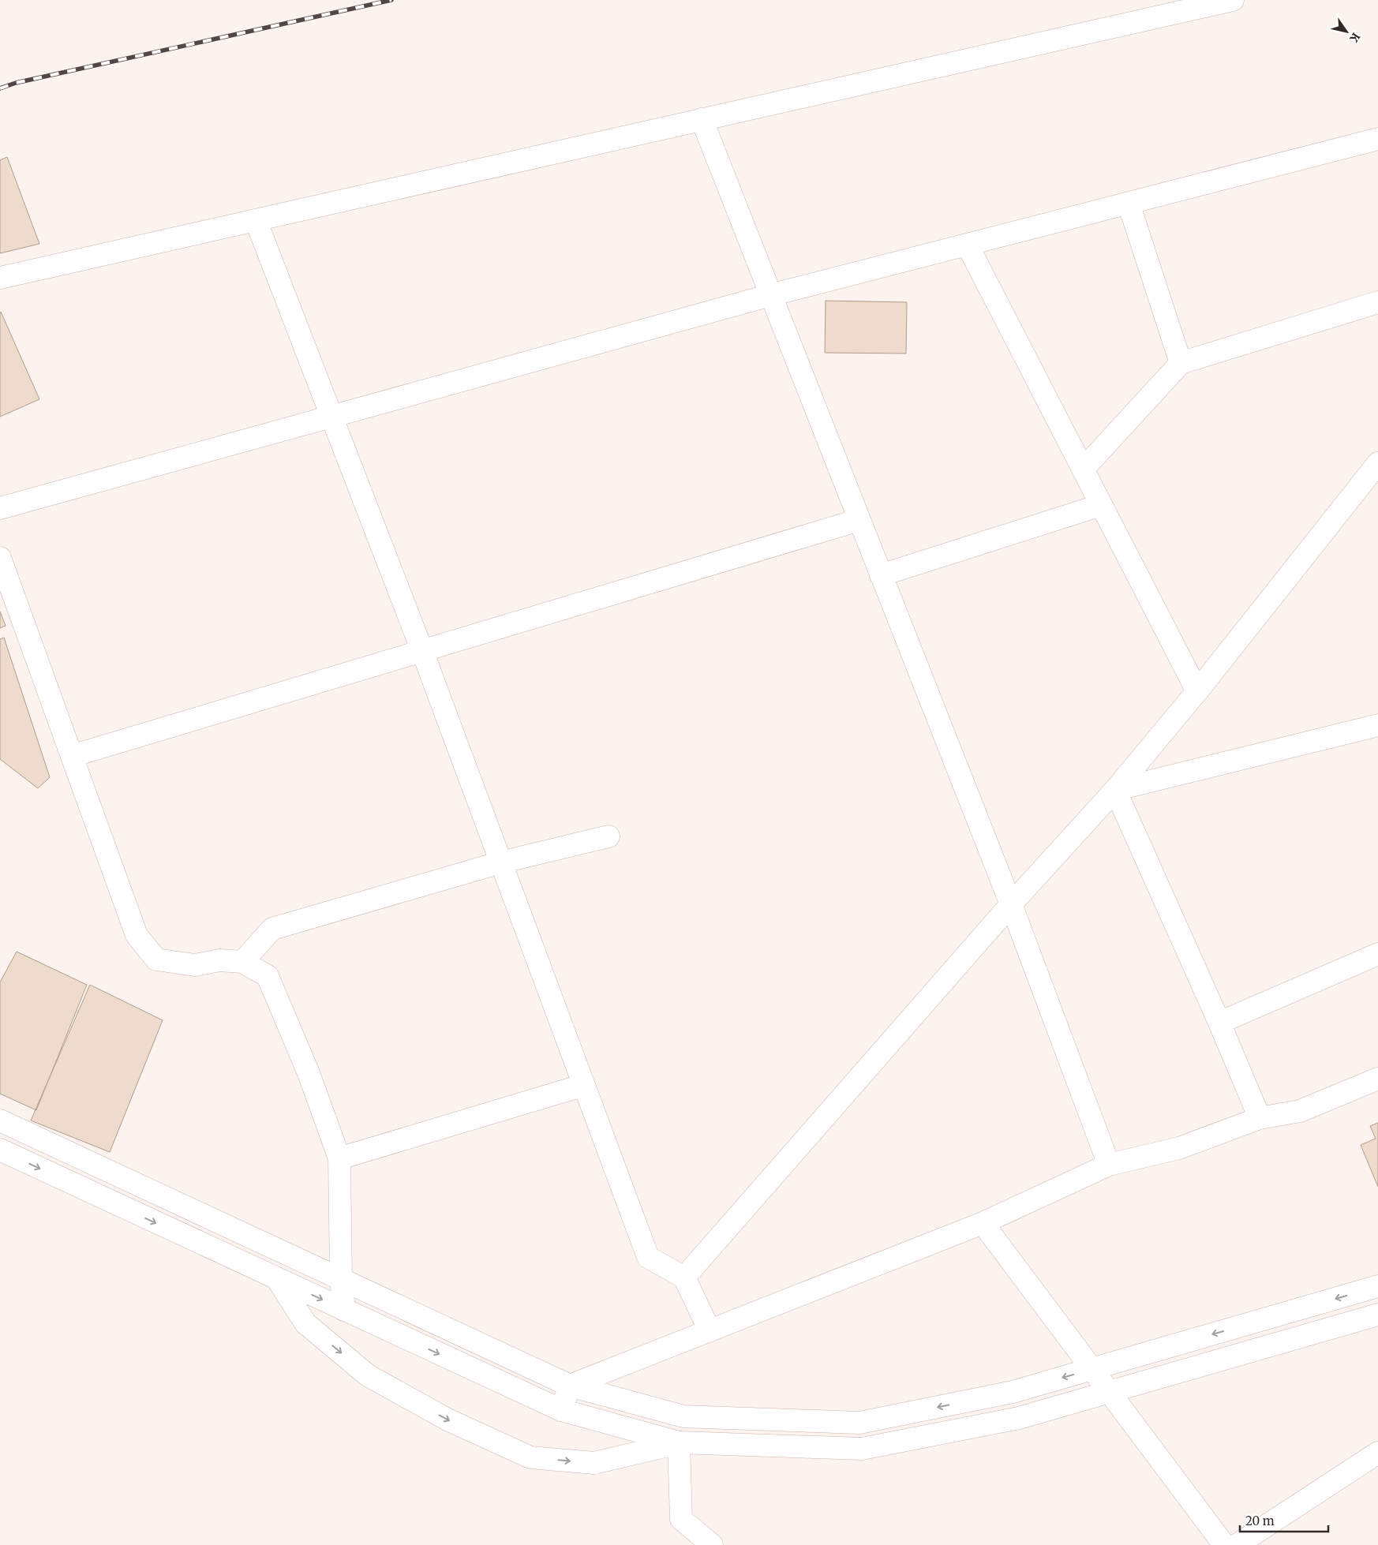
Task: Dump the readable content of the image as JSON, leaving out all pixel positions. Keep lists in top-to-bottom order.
{
  "scale_bar": "20 m",
  "north": "bottom right"
}
